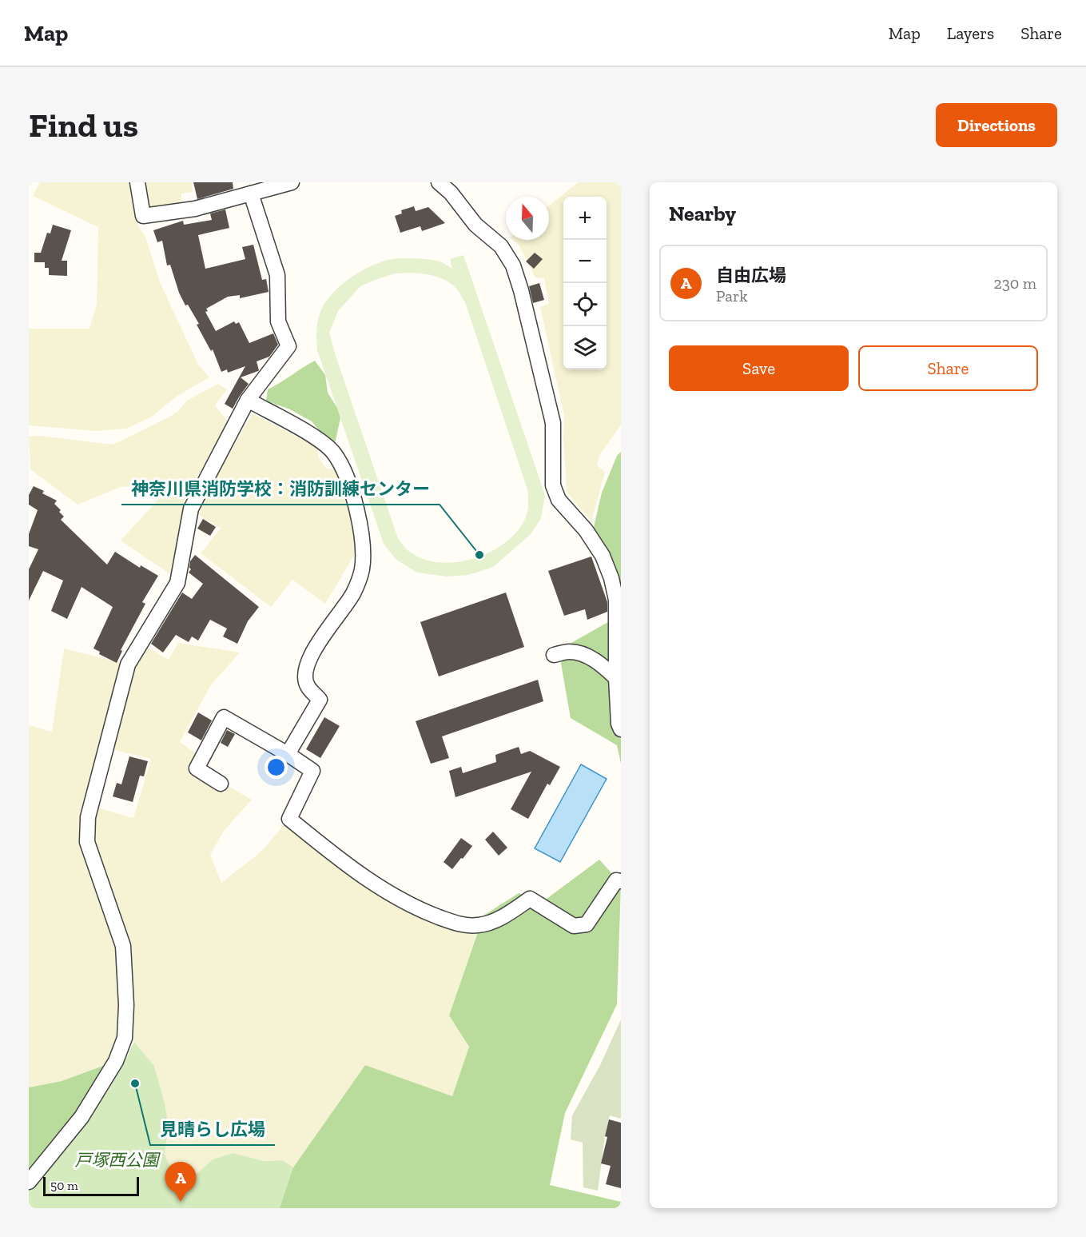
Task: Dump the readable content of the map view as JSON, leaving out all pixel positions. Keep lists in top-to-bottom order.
{
  "parks": ["戸塚西公園"],
  "places": ["神奈川県消防学校：消防訓練センター", "見晴らし広場"],
  "scale_bar": "50 m",
  "north": "top",
  "page": {
    "header": "Map",
    "nav": ["Map", "Layers", "Share"],
    "buttons": [
      "Directions",
      ["Save", "Share"]
    ],
    "title": "Find us",
    "heading": "Nearby",
    "map_buttons": ["+", "−"],
    "list": [
      {
        "mark": "A",
        "name": "自由広場",
        "note": "Park",
        "value": "230 m"
      }
    ],
    "pins": "A",
    "scale": "50 m"
  }
}
